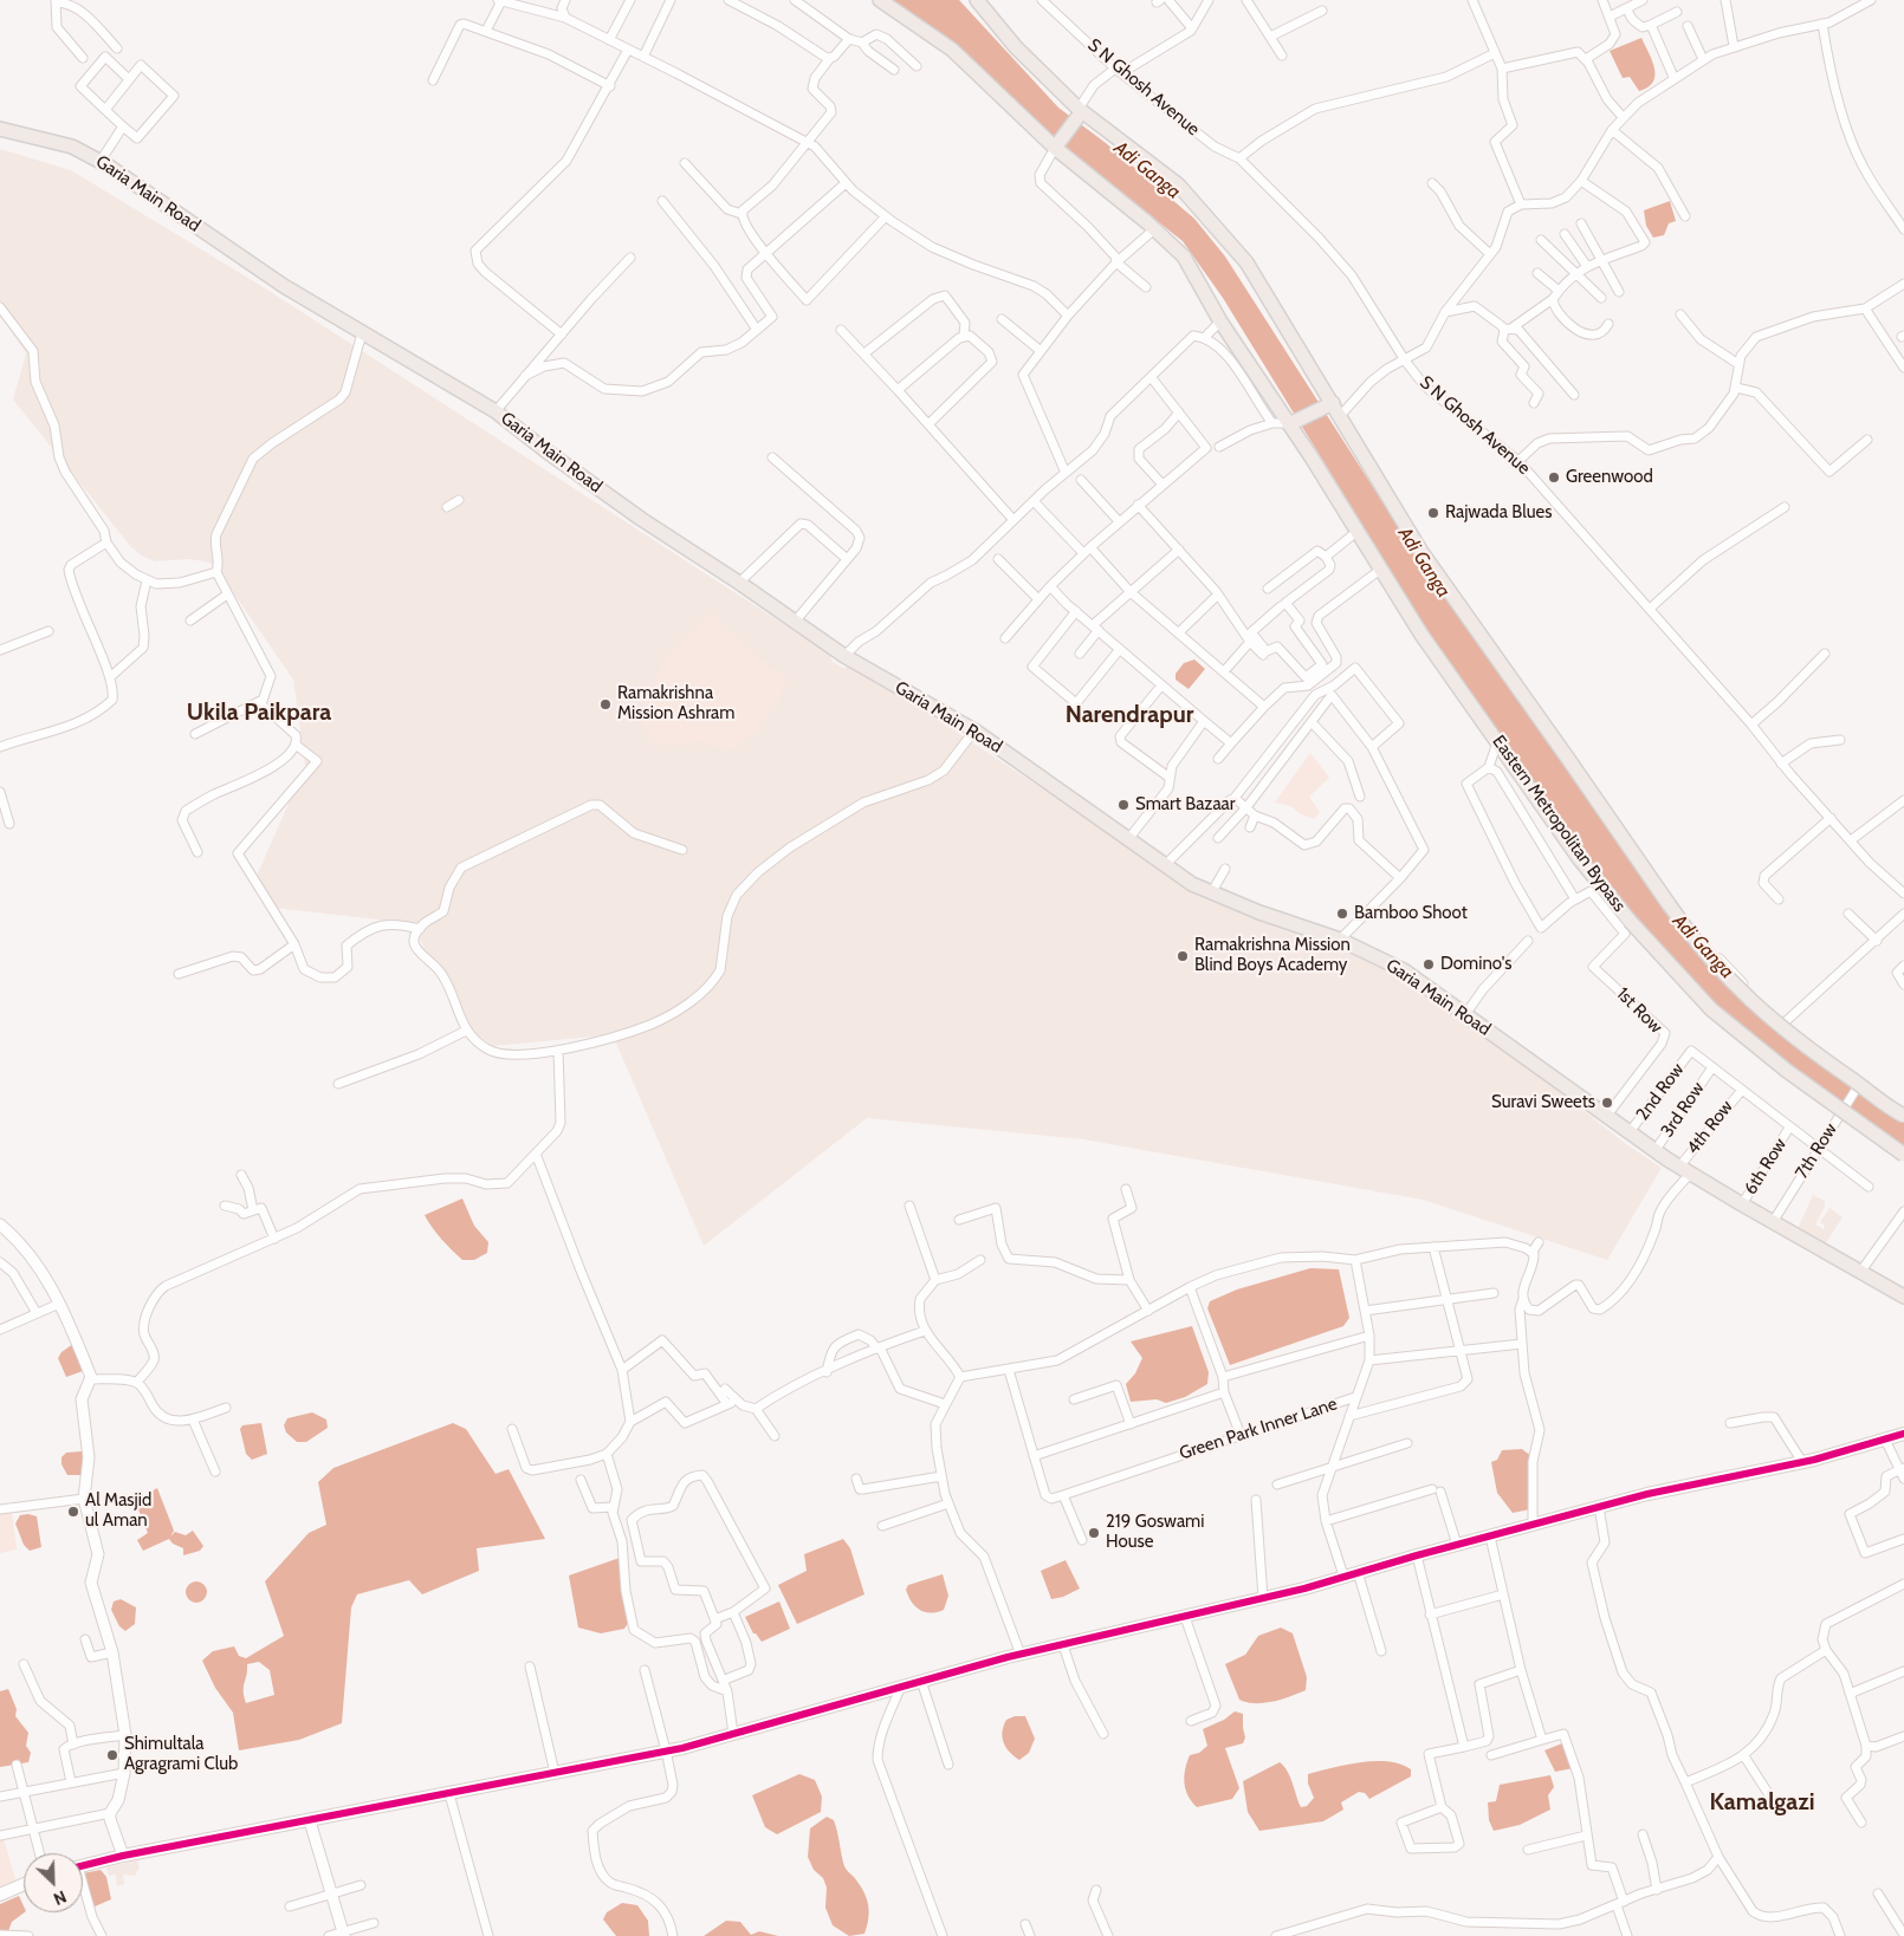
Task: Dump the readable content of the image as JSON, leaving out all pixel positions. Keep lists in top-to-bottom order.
{
  "streets": {
    "main road": ["Garia Main Road", "Eastern Metropolitan Bypass"],
    "street": [
      "S N Ghosh Avenue",
      "1st Row",
      "2nd Row",
      "3rd Row",
      "4th Row",
      "7th Row",
      "6th Row",
      "Green Park Inner Lane"
    ]
  },
  "crossings": [
    ["Garia Main Road", "1st Row"],
    ["Garia Main Road", "2nd Row"],
    ["Garia Main Road", "3rd Row"],
    ["Garia Main Road", "4th Row"],
    ["Garia Main Road", "7th Row"],
    ["Garia Main Road", "6th Row"],
    ["2nd Row", "3rd Row"]
  ],
  "districts": ["Ukila Paikpara", "Narendrapur", "Kamalgazi"],
  "water": ["Adi Ganga"],
  "places": [
    "Greenwood",
    "Rajwada Blues",
    "Ramakrishna Mission Ashram",
    "Smart Bazaar",
    "Bamboo Shoot",
    "Ramakrishna Mission Blind Boys Academy",
    "Domino's",
    "Suravi Sweets",
    "Al Masjid ul Aman",
    "219 Goswami House",
    "Shimultala Agragrami Club"
  ],
  "north": "bottom right"
}
